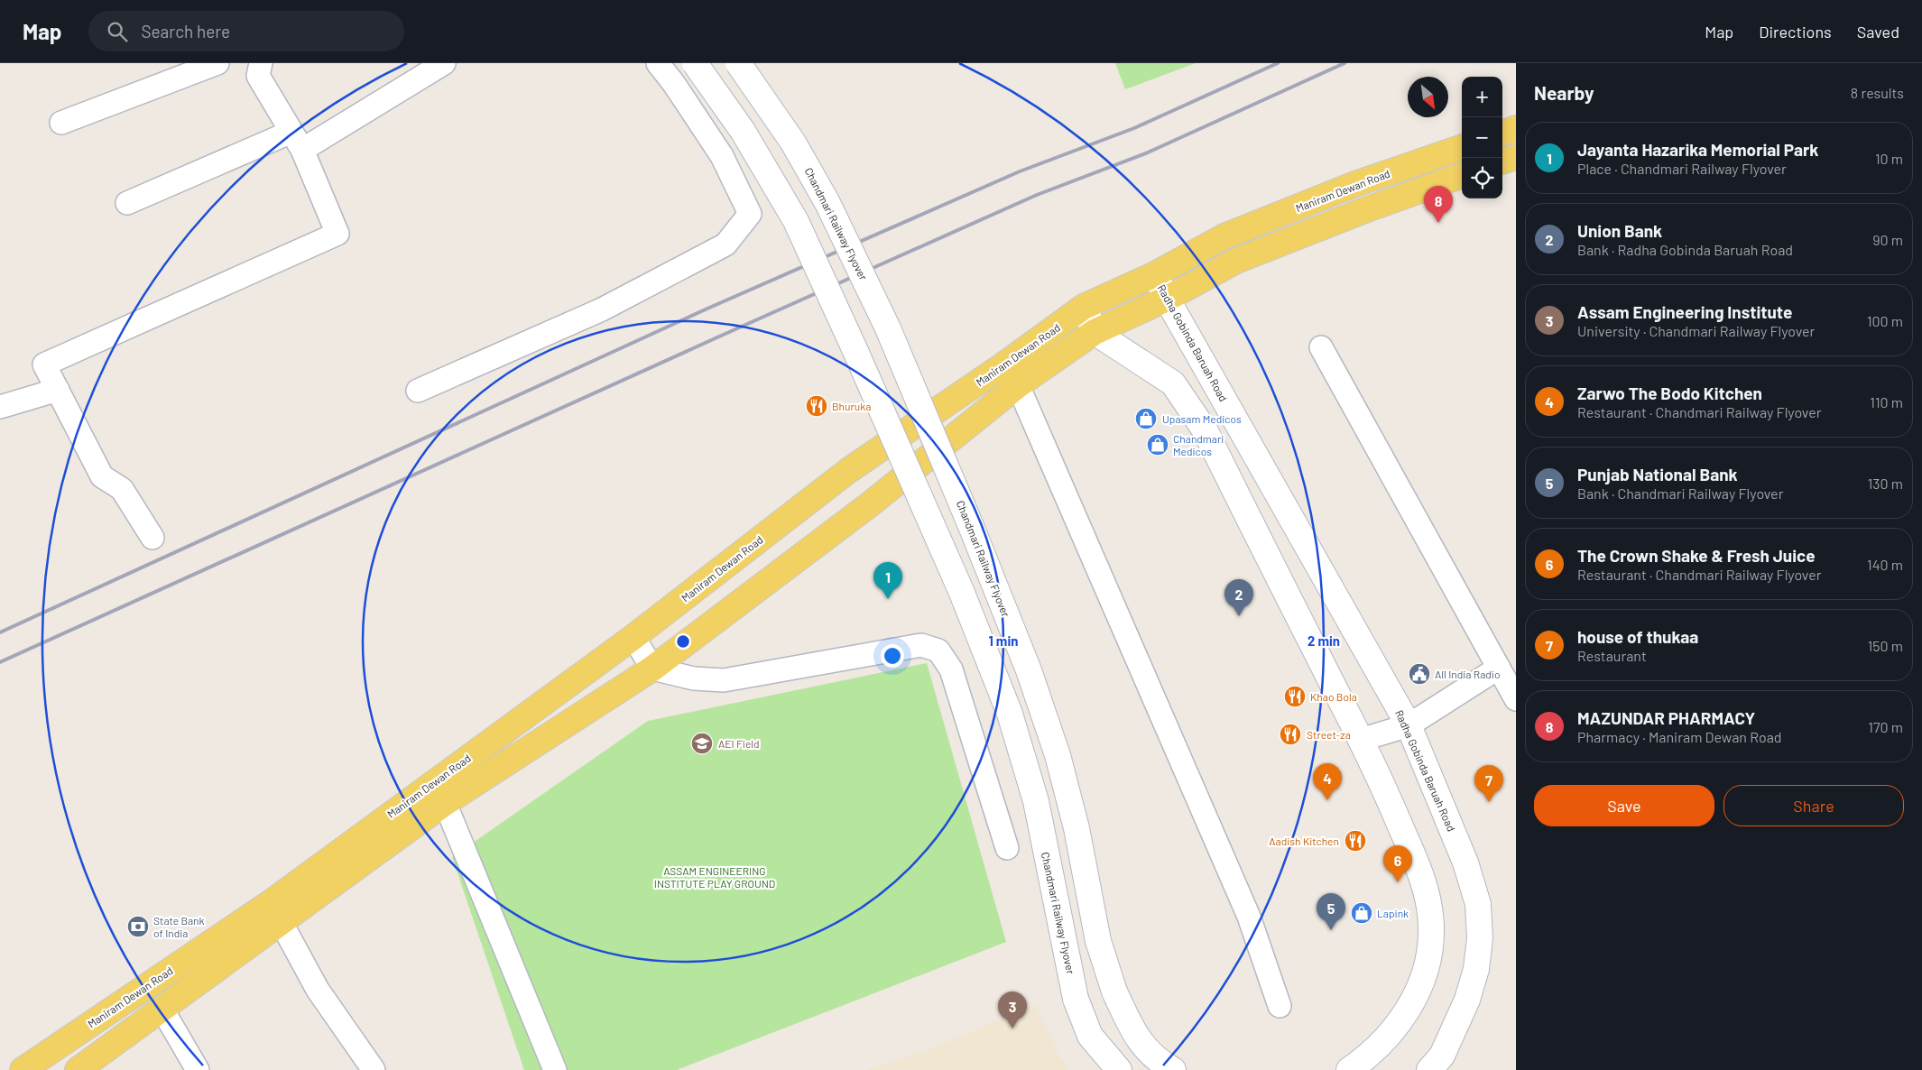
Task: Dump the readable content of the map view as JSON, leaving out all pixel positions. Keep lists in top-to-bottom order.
{
  "streets": {
    "main road": ["Maniram Dewan Road", "Chandmari Railway Flyover", "Radha Gobinda Baruah Road"]
  },
  "crossings": [
    ["Maniram Dewan Road", "Radha Gobinda Baruah Road"]
  ],
  "parks": ["ASSAM ENGINEERING INSTITUTE PLAY GROUND"],
  "places": {
    "restaurant": [
      "Bhuruka",
      "Khao Bola",
      "Street-za",
      "Aadish Kitchen"
    ],
    "shop": ["Upasam Medicos", "Chandmari Medicos", "Lapink"],
    "public building": ["All India Radio"],
    "school or university": ["AEI Field"],
    "bank": ["State Bank of India"]
  },
  "north": "bottom right",
  "page": {
    "header": "Map",
    "search": "Search here",
    "nav": ["Map", "Directions", "Saved"],
    "heading": ["Nearby", "8 results"],
    "map_buttons": ["+", "−"],
    "list": [
      {
        "mark": "1",
        "name": "Jayanta Hazarika Memorial Park",
        "note": "Place · Chandmari Railway Flyover",
        "value": "10 m"
      },
      {
        "mark": "2",
        "name": "Union Bank",
        "note": "Bank · Radha Gobinda Baruah Road",
        "value": "90 m"
      },
      {
        "mark": "3",
        "name": "Assam Engineering Institute",
        "note": "University · Chandmari Railway Flyover",
        "value": "100 m"
      },
      {
        "mark": "4",
        "name": "Zarwo The Bodo Kitchen",
        "note": "Restaurant · Chandmari Railway Flyover",
        "value": "110 m"
      },
      {
        "mark": "5",
        "name": "Punjab National Bank",
        "note": "Bank · Chandmari Railway Flyover",
        "value": "130 m"
      },
      {
        "mark": "6",
        "name": "The Crown Shake & Fresh Juice",
        "note": "Restaurant · Chandmari Railway Flyover",
        "value": "140 m"
      },
      {
        "mark": "7",
        "name": "house of thukaa",
        "note": "Restaurant",
        "value": "150 m"
      },
      {
        "mark": "8",
        "name": "MAZUNDAR PHARMACY",
        "note": "Pharmacy · Maniram Dewan Road",
        "value": "170 m"
      }
    ],
    "pins": [
      "8",
      "1",
      "2",
      "4",
      "7",
      "6",
      "5",
      "3"
    ],
    "buttons": ["Save", "Share"]
  },
  "rings": ["1 min", "2 min"]
}
